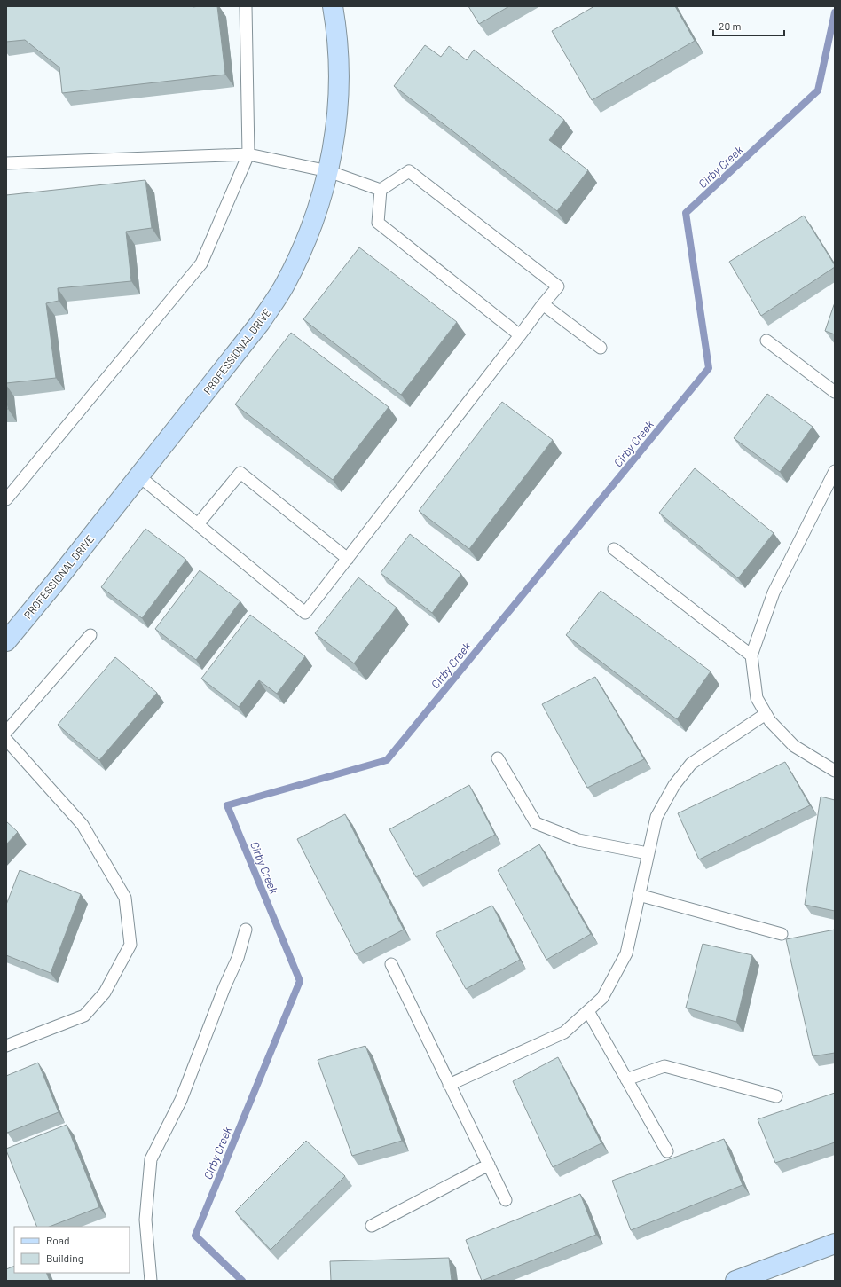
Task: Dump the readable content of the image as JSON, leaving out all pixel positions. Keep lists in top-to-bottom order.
{
  "streets": {
    "street": ["PROFESSIONAL DRIVE"]
  },
  "water": ["Cirby Creek"],
  "legend": ["Road", "Building"],
  "scale_bar": "20 m"
}
